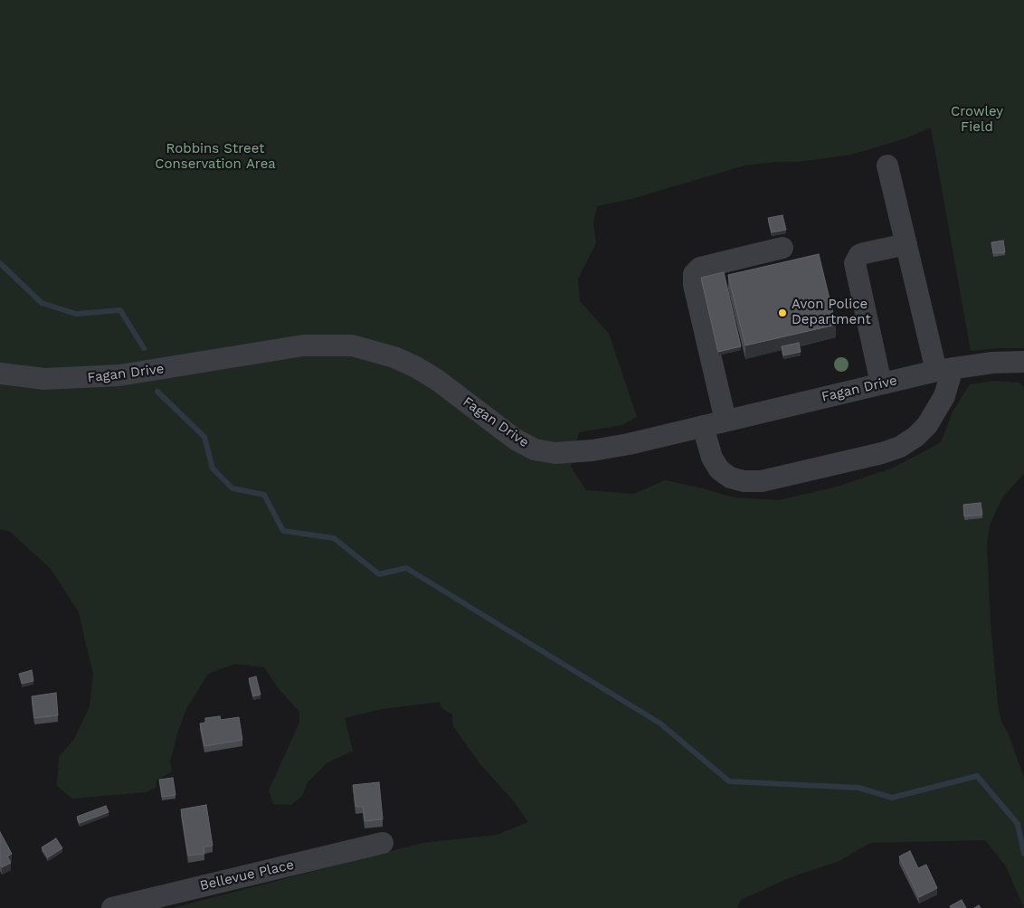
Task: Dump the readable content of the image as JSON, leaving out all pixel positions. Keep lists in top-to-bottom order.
{
  "streets": {
    "street": ["Fagan Drive", "Bellevue Place"]
  },
  "parks": ["Crowley Field", "Robbins Street Conservation Area"],
  "places": ["Avon Police Department"]
}
